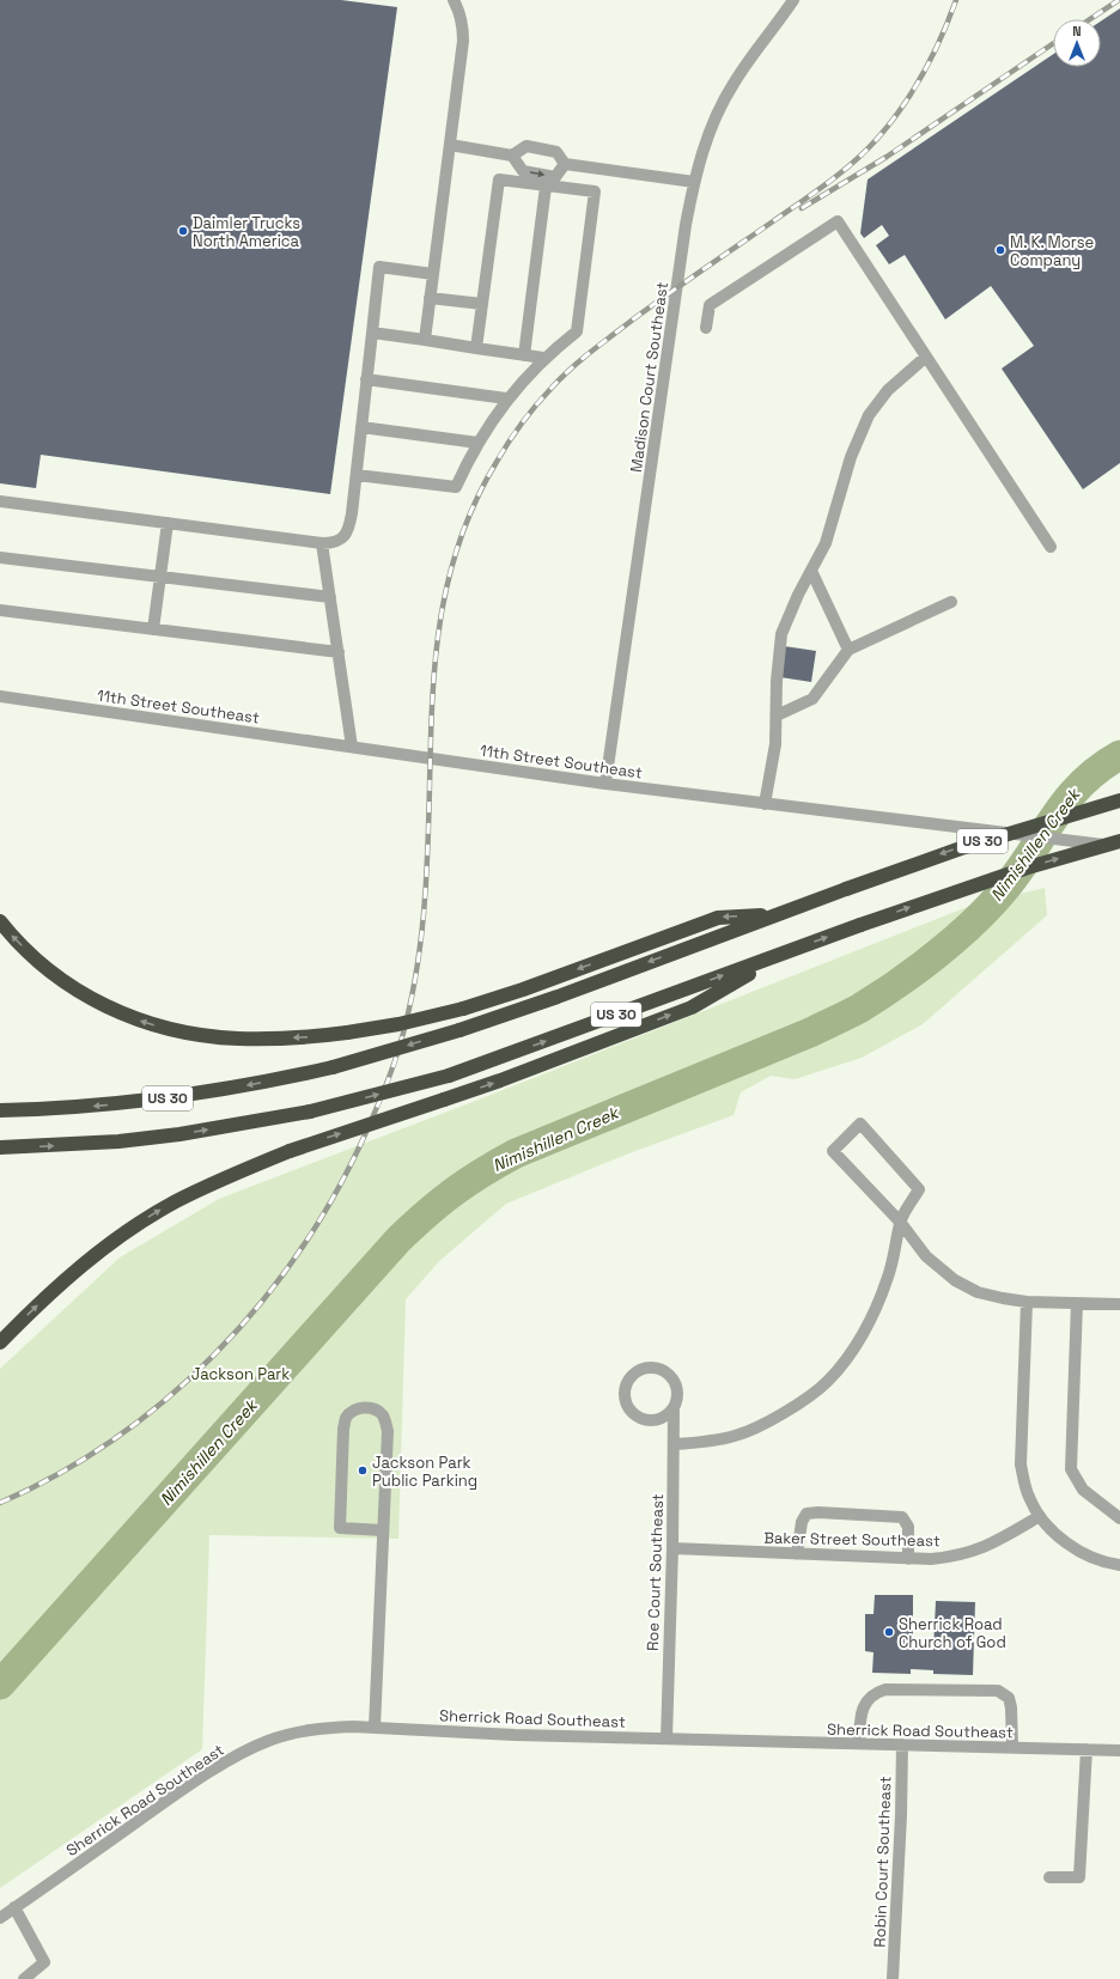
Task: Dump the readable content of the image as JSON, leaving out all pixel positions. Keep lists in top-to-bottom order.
{
  "streets": {
    "highway": ["US 30"],
    "street": [
      "Madison Court Southeast",
      "11th Street Southeast",
      "Baker Street Southeast",
      "Roe Court Southeast",
      "Sherrick Road Southeast",
      "Robin Court Southeast"
    ]
  },
  "crossings": [
    ["Madison Court Southeast", "11th Street Southeast"],
    ["Baker Street Southeast", "Roe Court Southeast"],
    ["Roe Court Southeast", "Sherrick Road Southeast"],
    ["Sherrick Road Southeast", "Robin Court Southeast"]
  ],
  "water": ["Nimishillen Creek"],
  "parks": ["Jackson Park"],
  "places": [
    "Daimler Trucks North America",
    "M. K. Morse Company",
    "Jackson Park Public Parking",
    "Sherrick Road Church of God"
  ],
  "north": "top"
}
